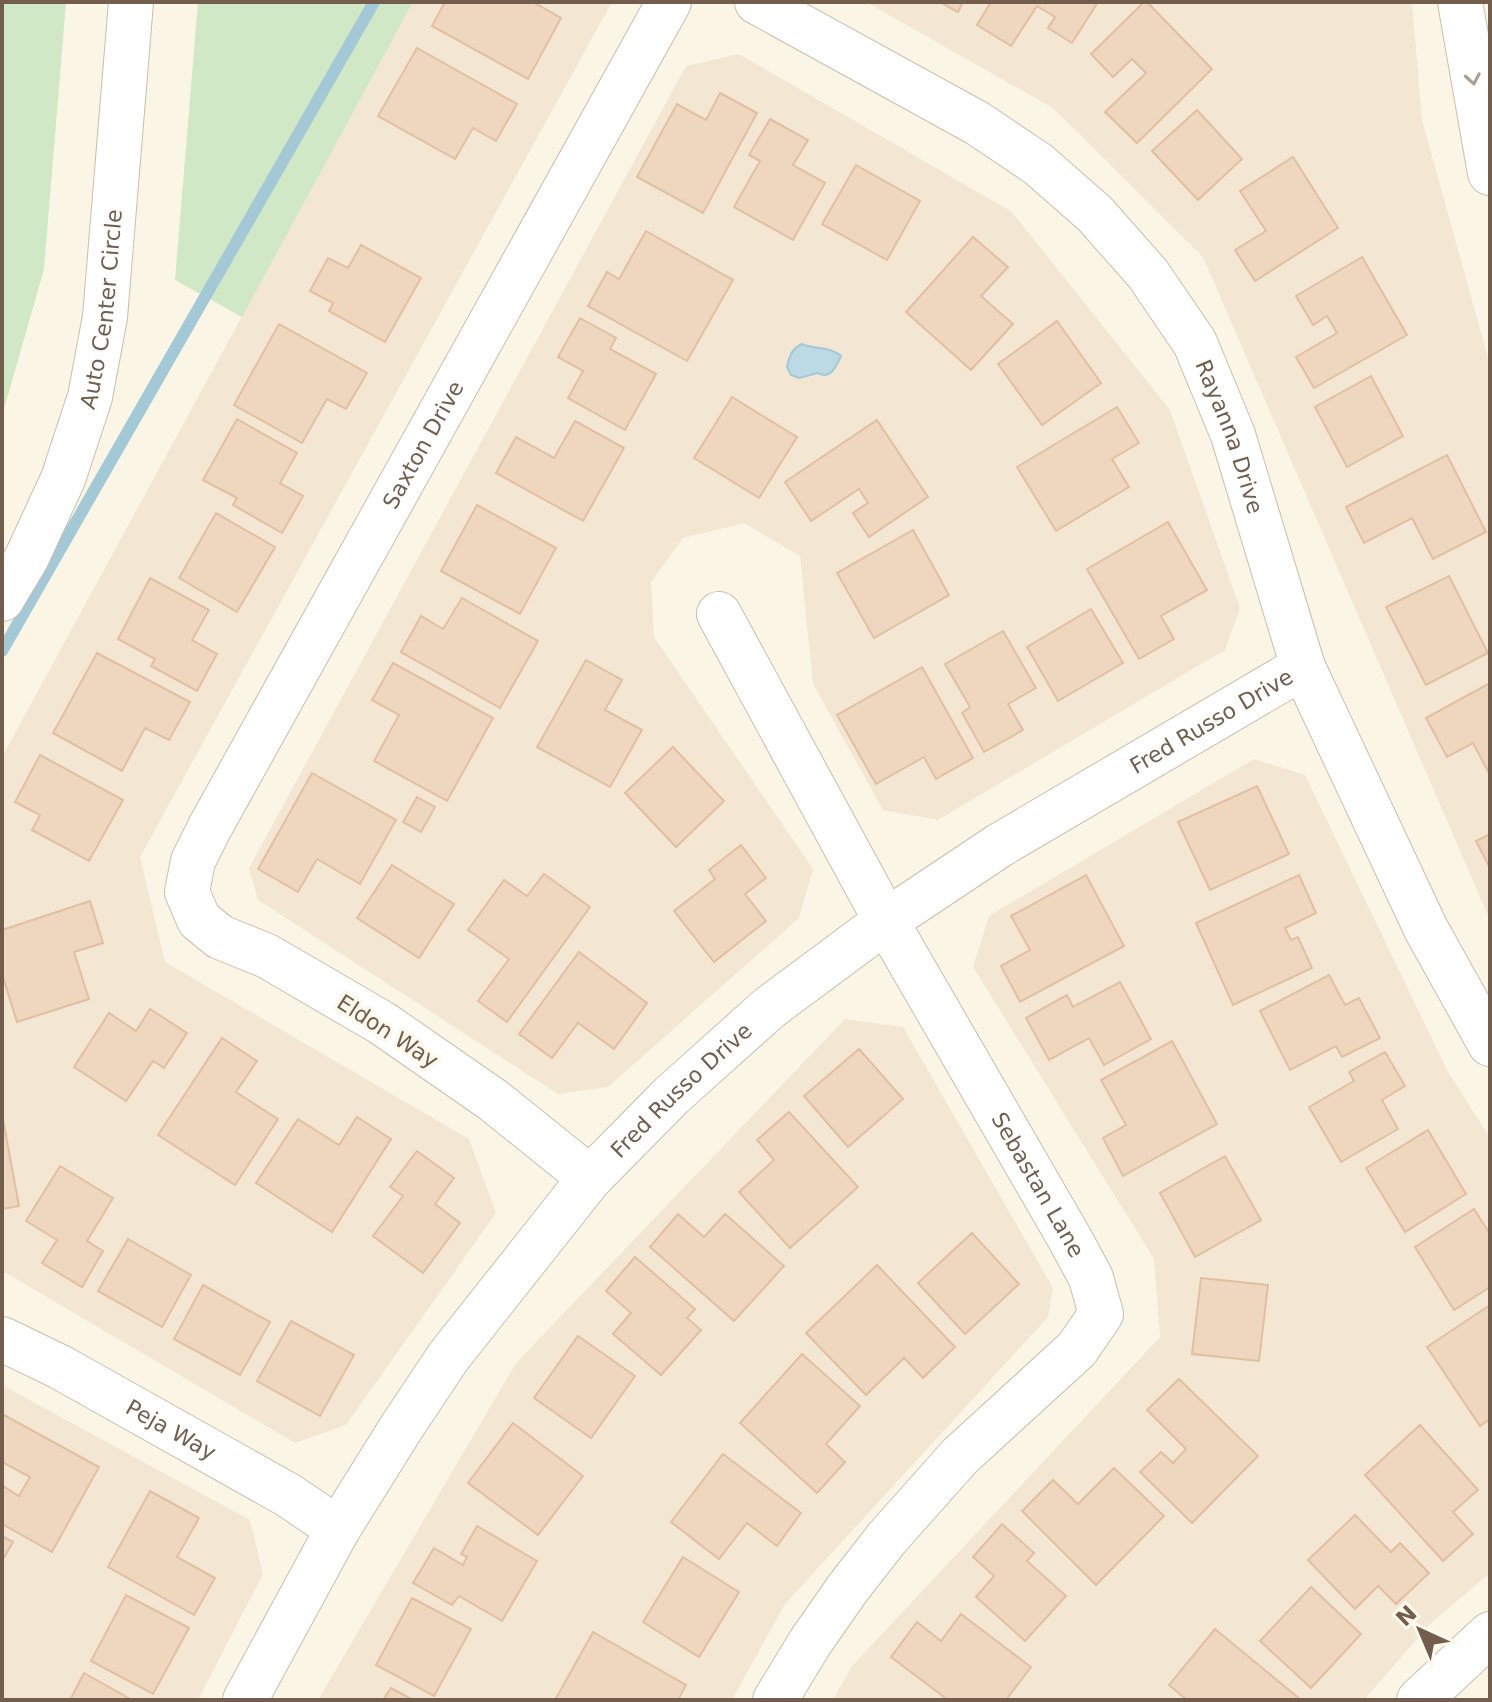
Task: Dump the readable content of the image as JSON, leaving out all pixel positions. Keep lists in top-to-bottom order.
{
  "streets": {
    "street": [
      "Auto Center Circle",
      "Rayanna Drive",
      "Saxton Drive",
      "Fred Russo Drive",
      "Eldon Way",
      "Sebastan Lane",
      "Peja Way"
    ]
  },
  "crossings": [
    ["Rayanna Drive", "Fred Russo Drive"],
    ["Saxton Drive", "Eldon Way"],
    ["Fred Russo Drive", "Eldon Way"],
    ["Fred Russo Drive", "Sebastan Lane"],
    ["Fred Russo Drive", "Peja Way"]
  ],
  "north": "top left"
}
